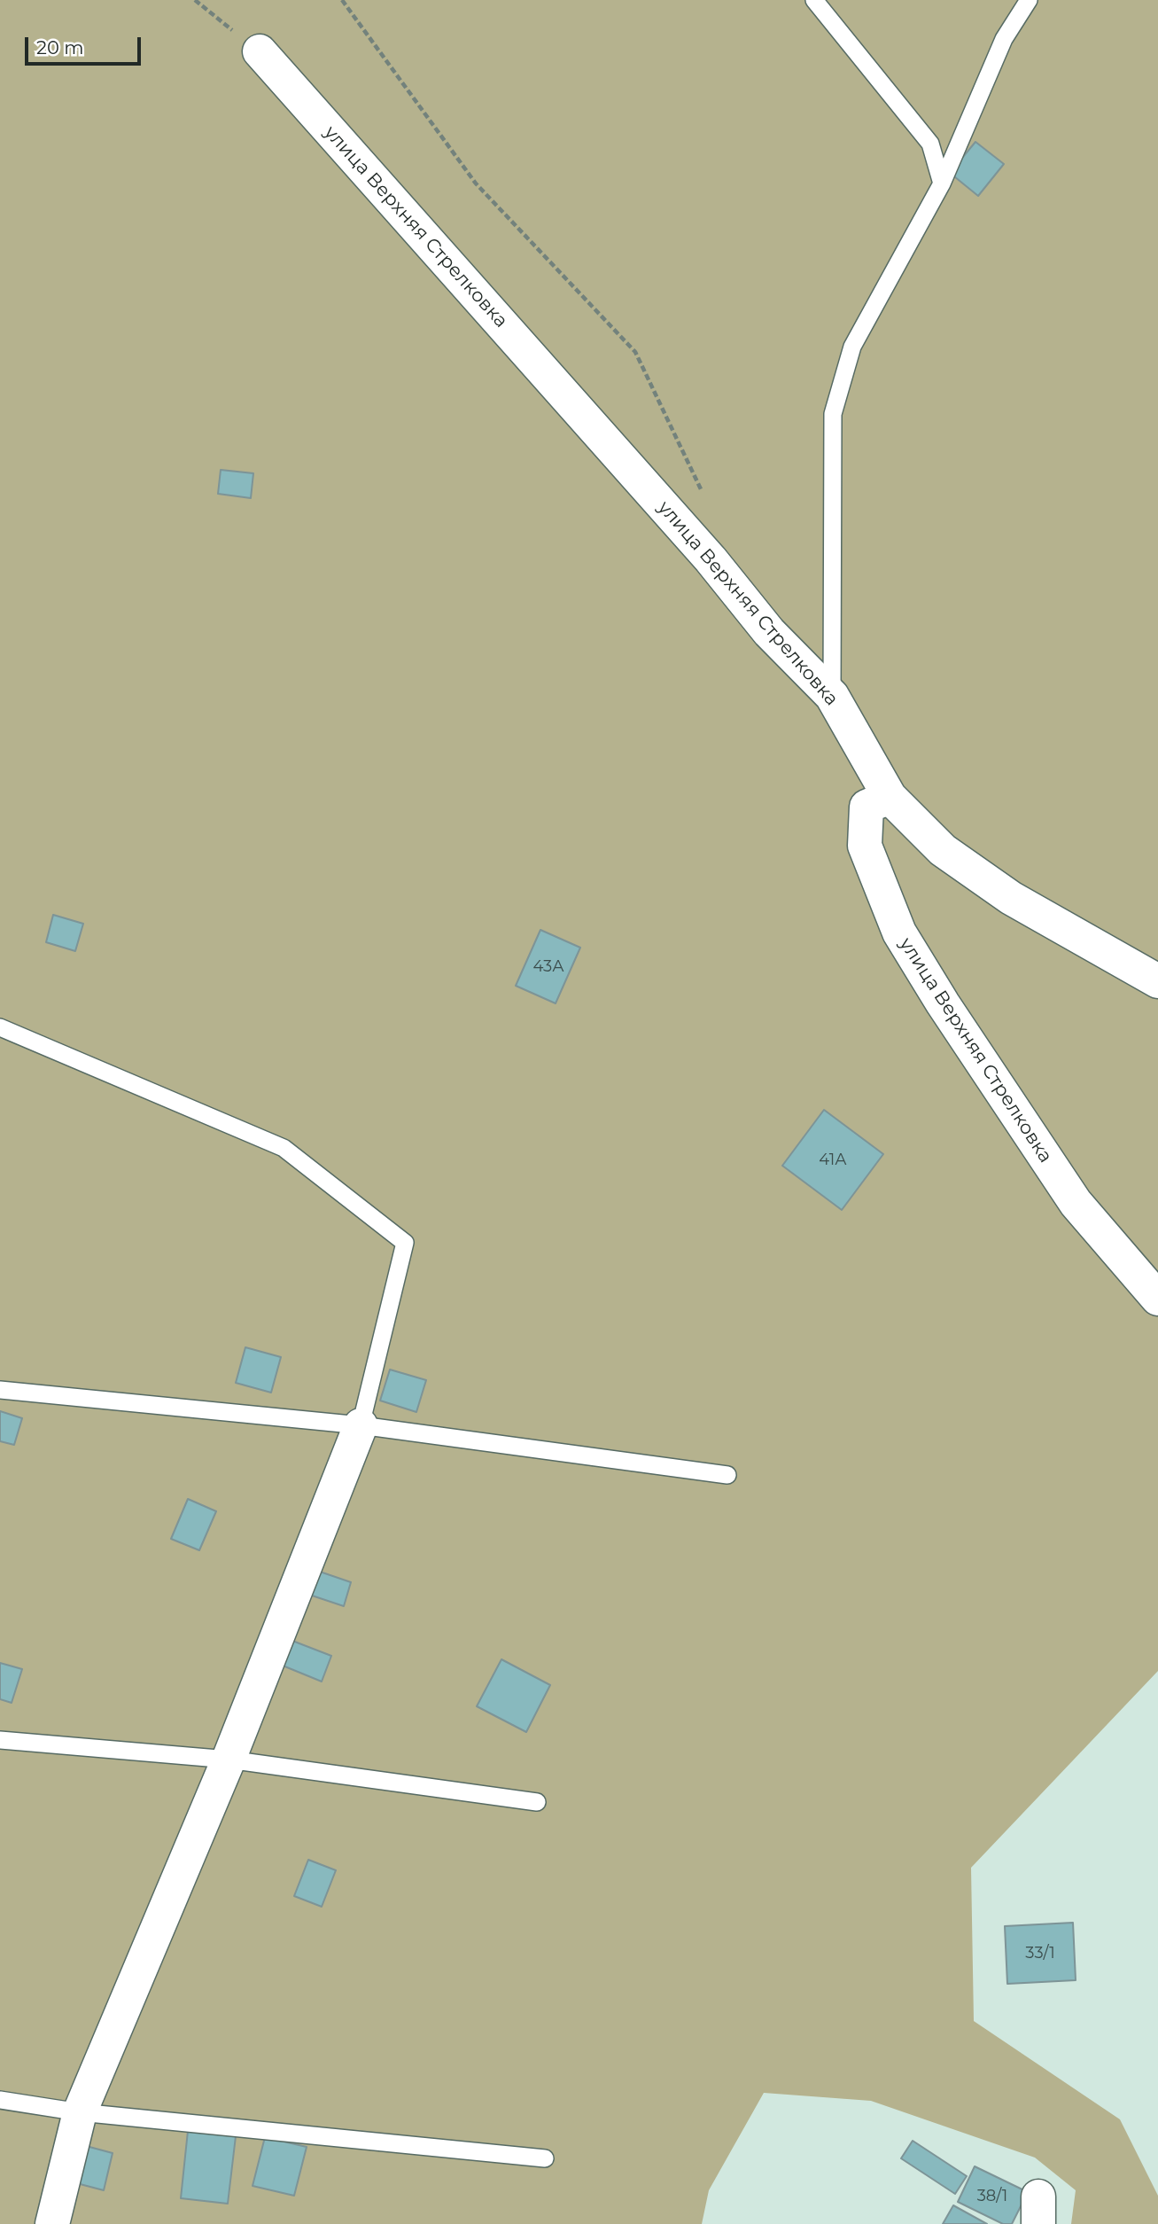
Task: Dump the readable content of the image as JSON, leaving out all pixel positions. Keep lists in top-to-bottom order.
{
  "streets": {
    "street": ["улица Верхняя Стрелковка"]
  },
  "house_numbers": [
    "43А",
    "41А",
    "33/1",
    "38/1"
  ],
  "scale_bar": "20 m"
}
